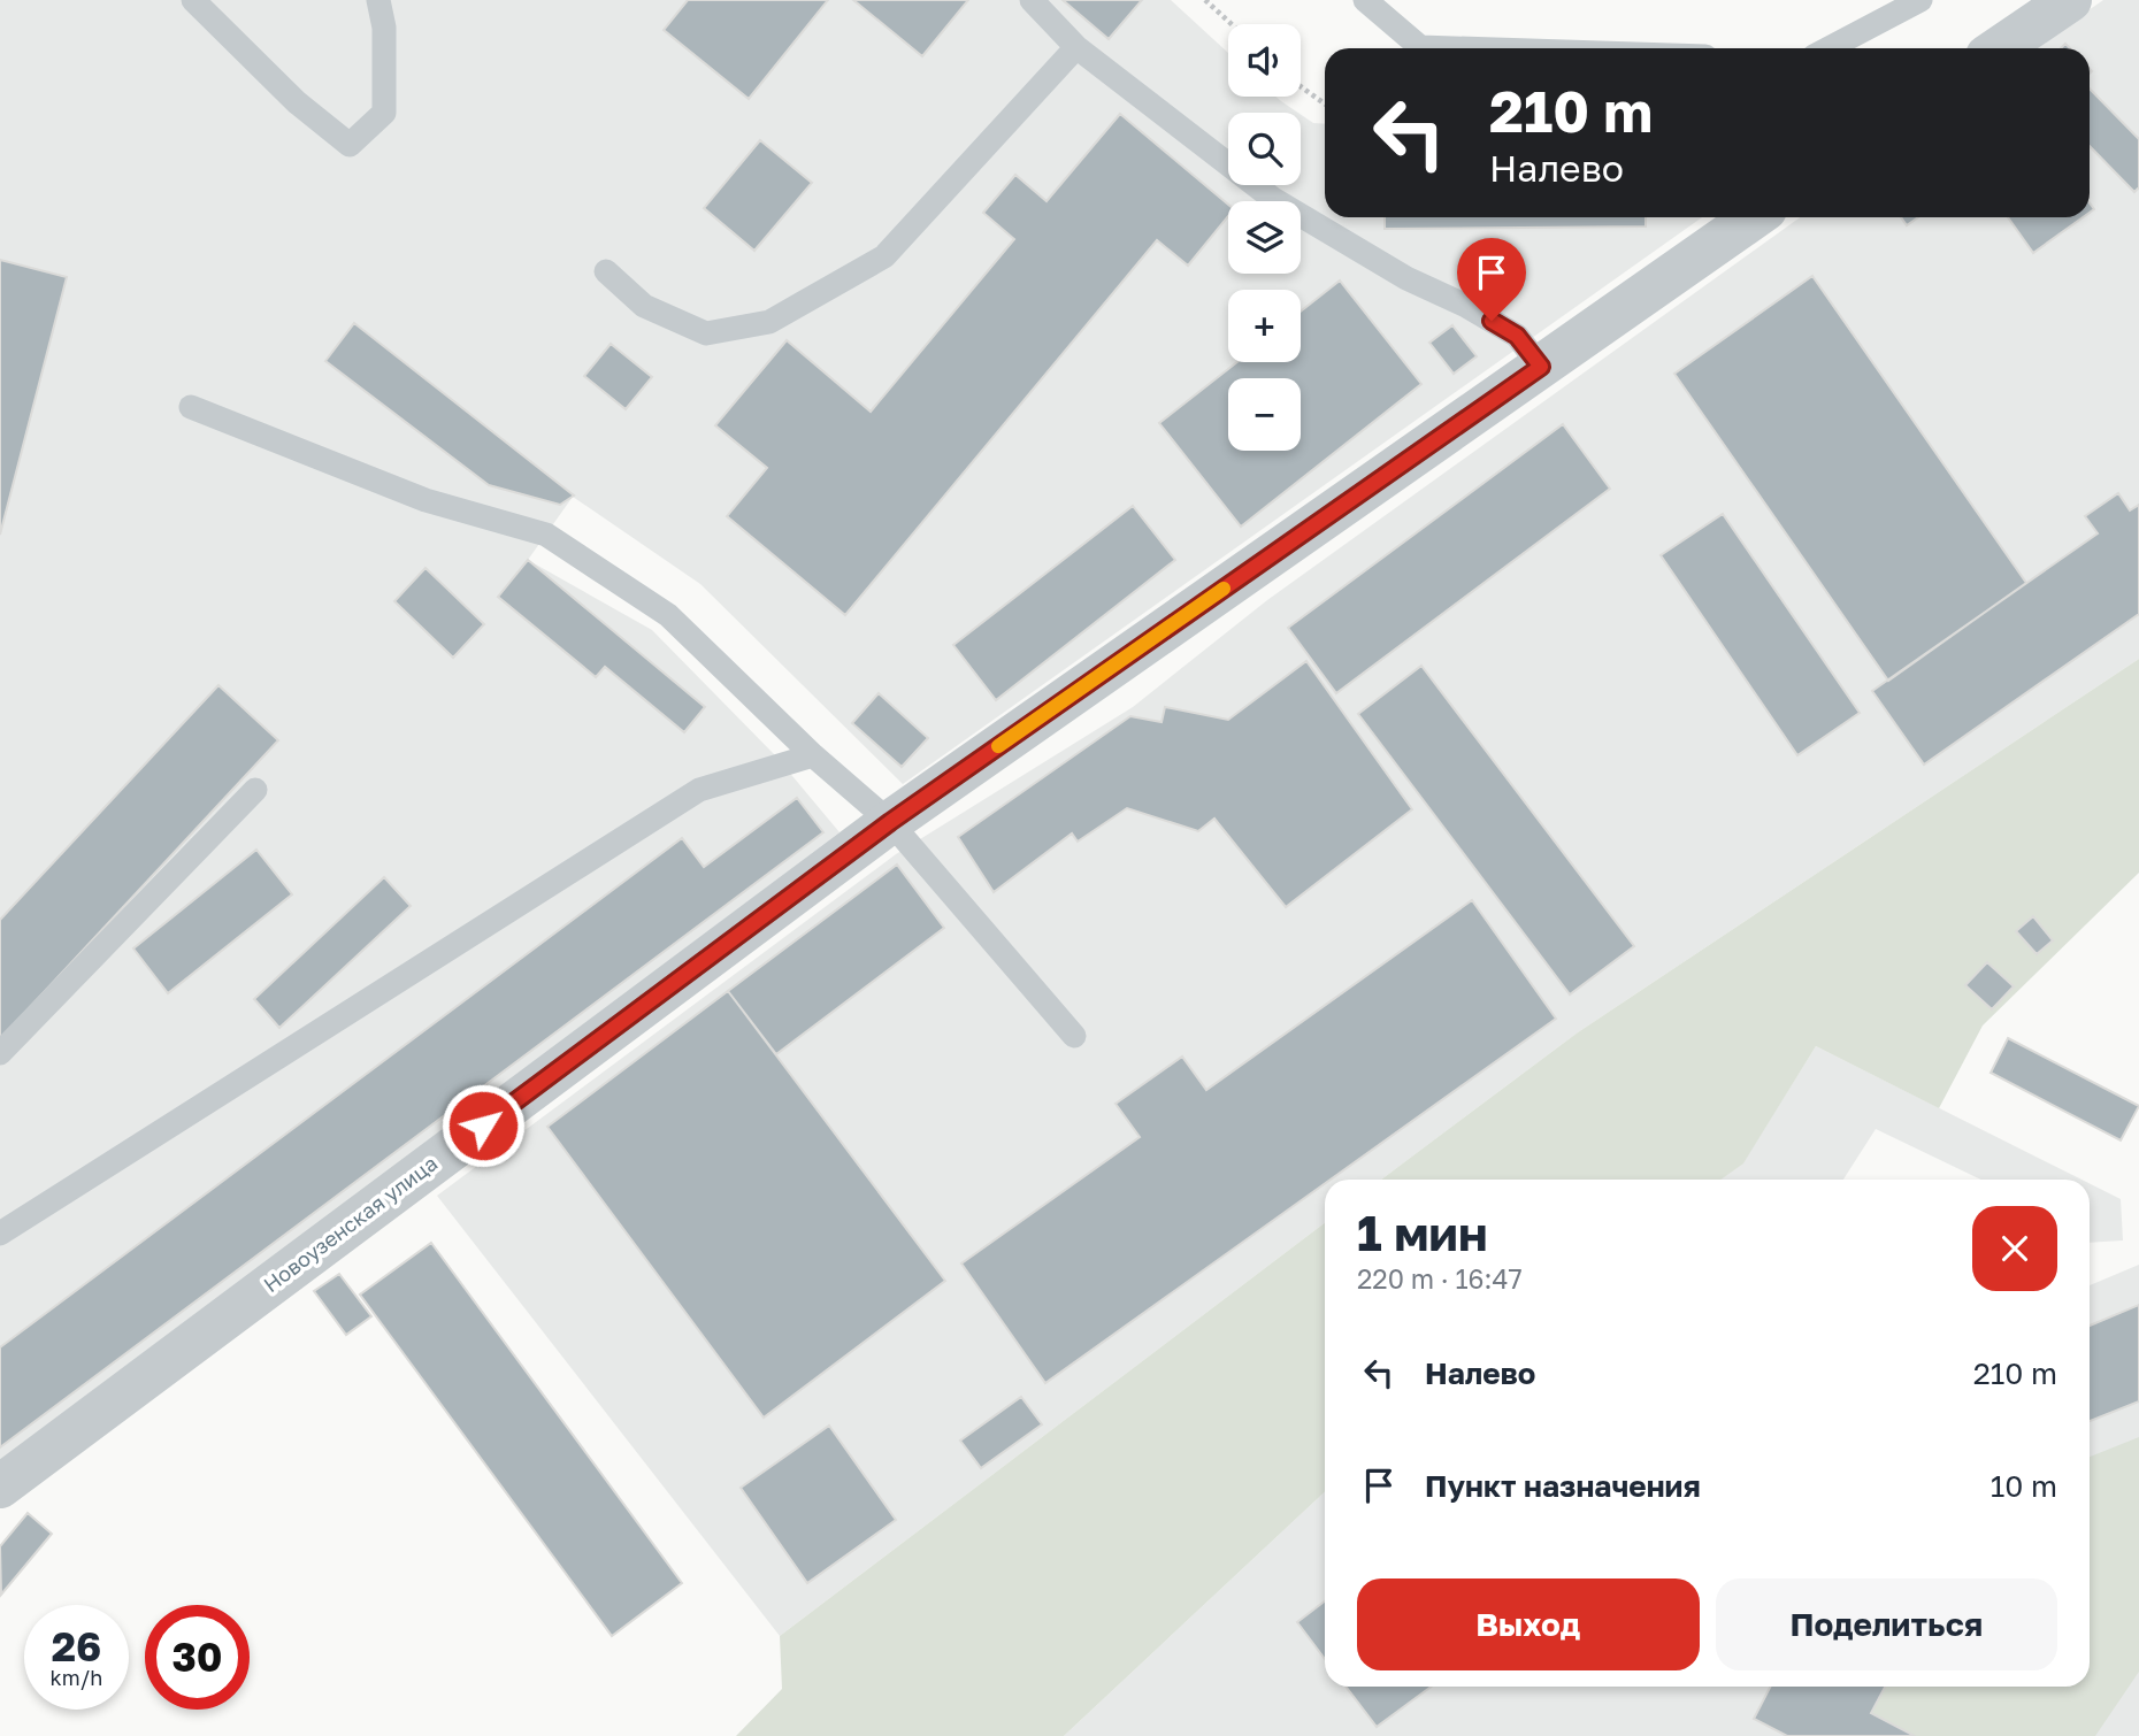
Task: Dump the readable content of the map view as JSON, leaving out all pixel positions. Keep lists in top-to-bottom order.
{
  "streets": {
    "street": ["Новоузенская улица"]
  },
  "page": {
    "map_buttons": ["+", "−"],
    "turn": ["210 m", "Налево"],
    "heading": ["1 мин", "220 m · 16:47"],
    "list": [
      {
        "name": "Налево",
        "value": "210 m"
      },
      {
        "name": "Пункт назначения",
        "value": "10 m"
      }
    ],
    "buttons": ["Выход", "Поделиться"],
    "speed": "26 km/h",
    "limit": "30"
  }
}
